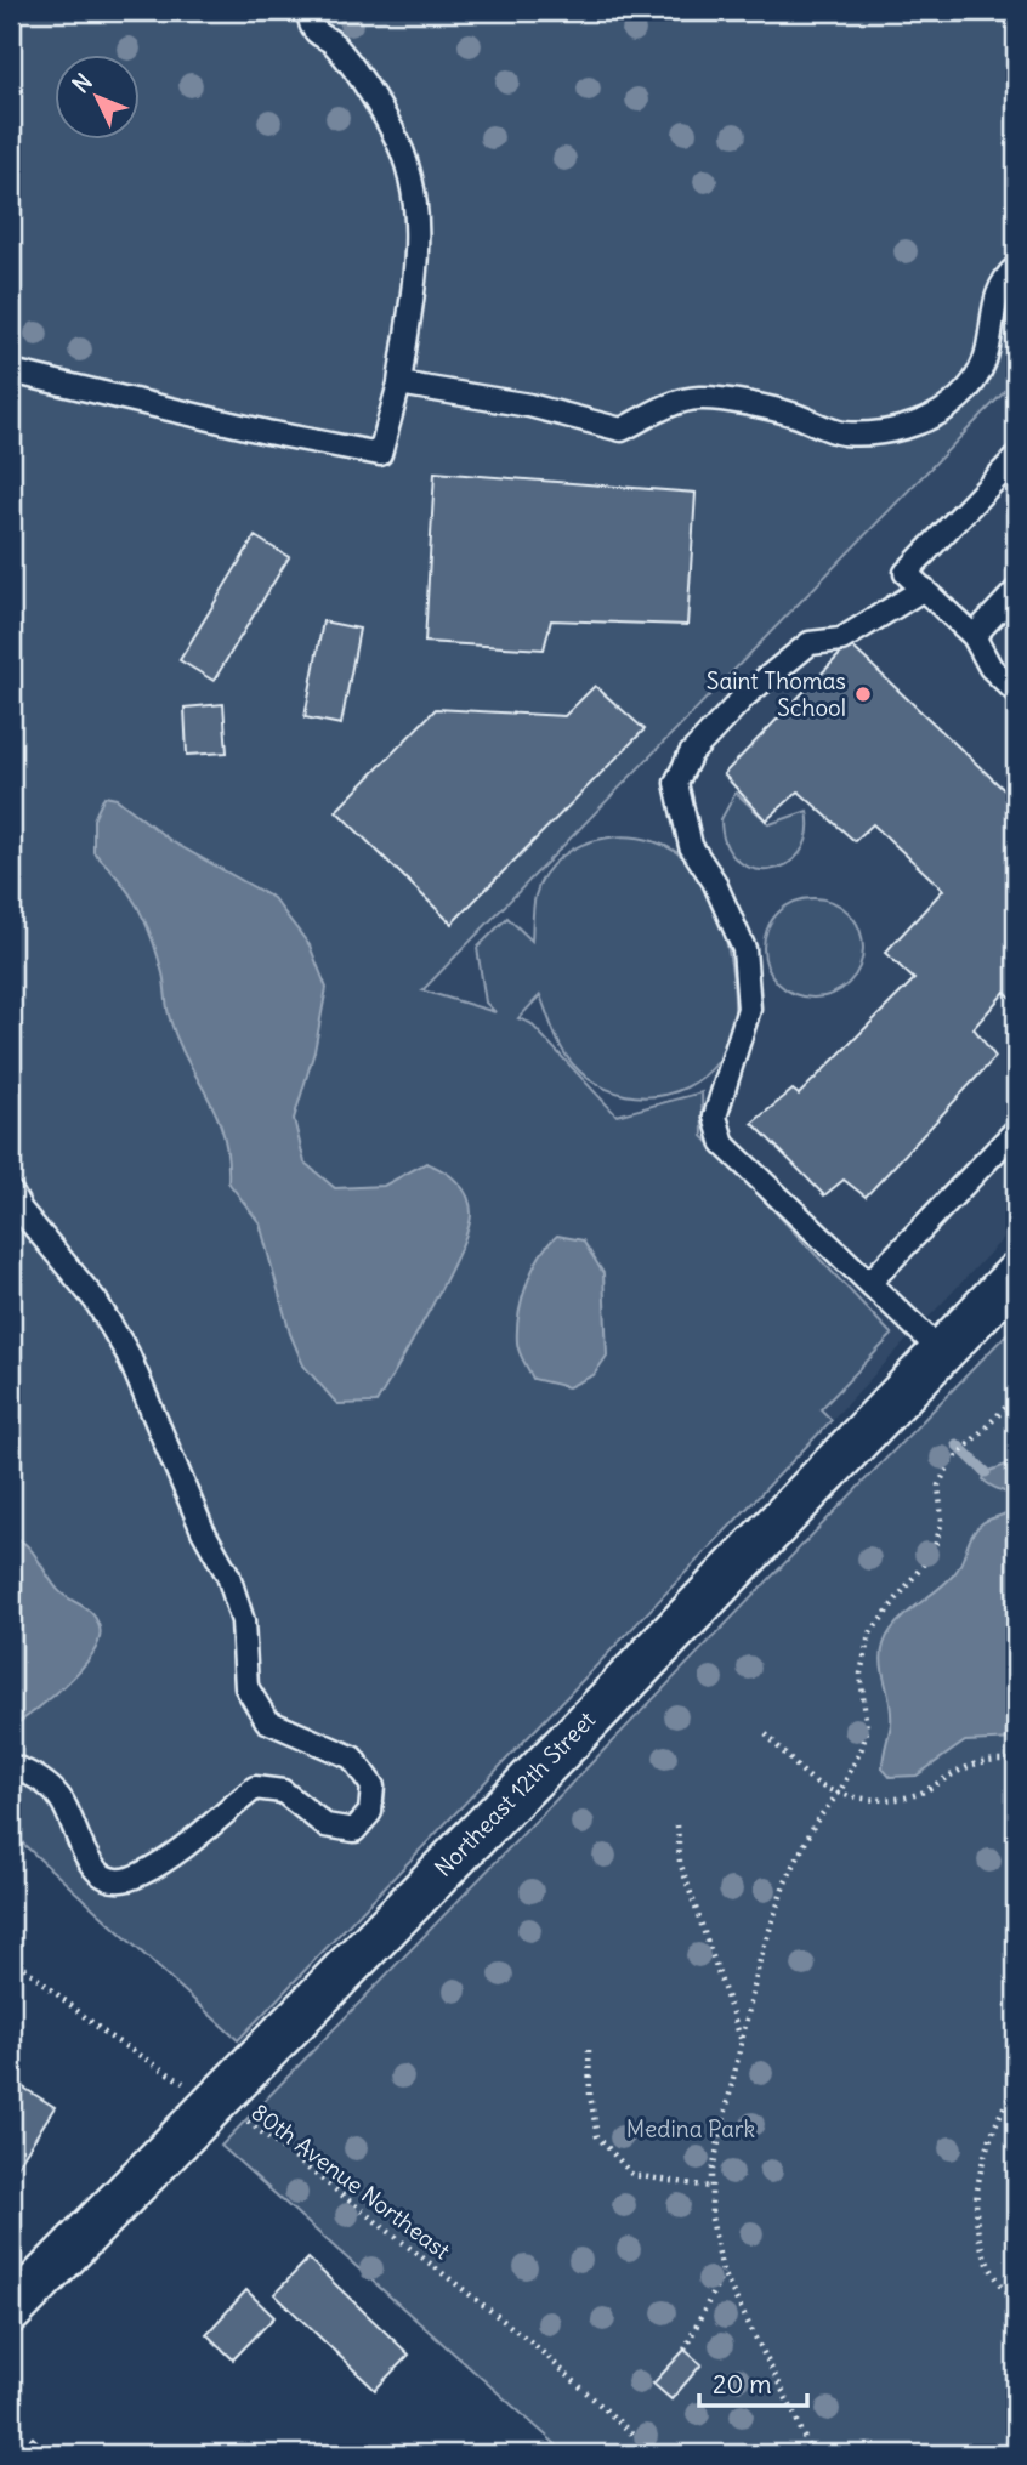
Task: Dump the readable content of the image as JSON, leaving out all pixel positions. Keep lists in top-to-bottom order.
{
  "streets": {
    "street": ["Northeast 12th Street"],
    "path": ["80th Avenue Northeast"]
  },
  "crossings": [
    ["Northeast 12th Street", "80th Avenue Northeast"]
  ],
  "parks": ["Medina Park"],
  "places": ["Saint Thomas School"],
  "scale_bar": "20 m",
  "north": "top left"
}
